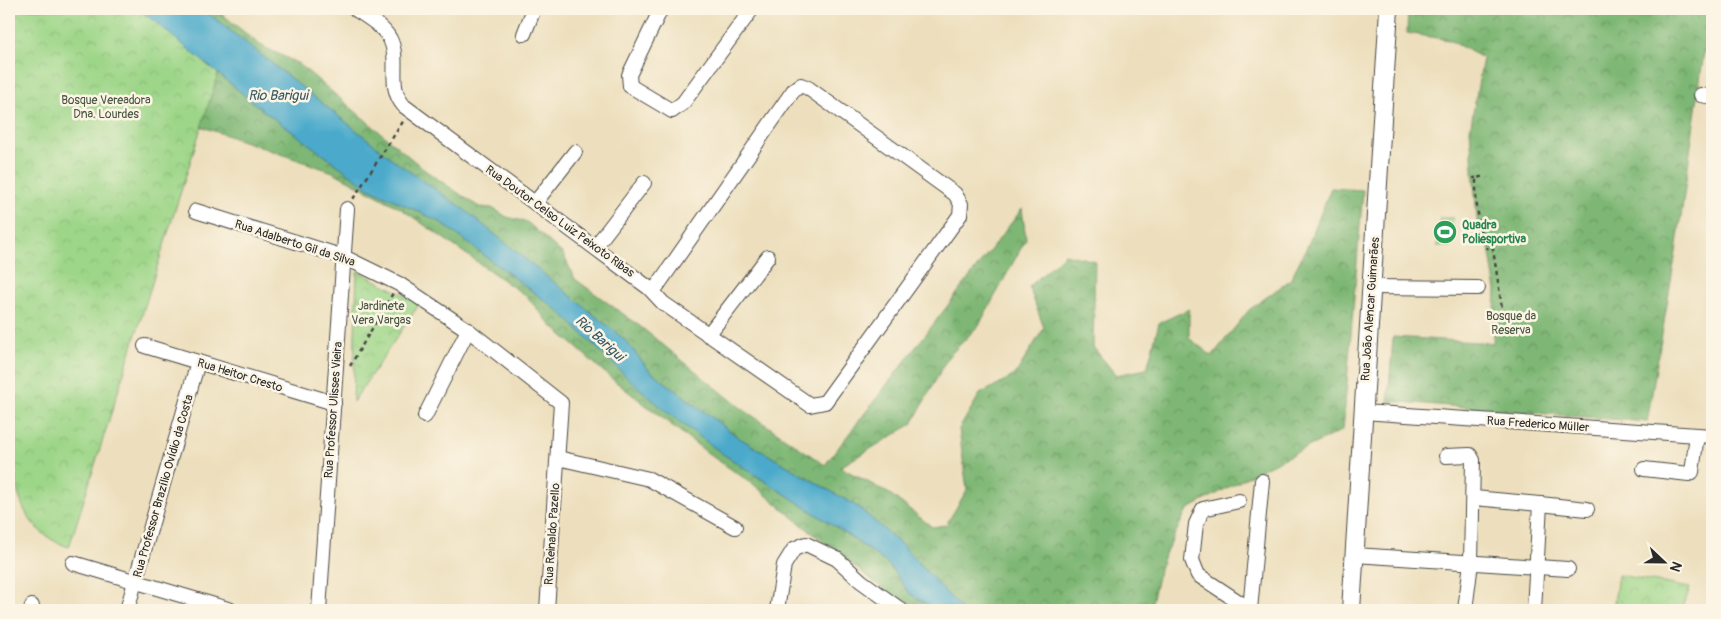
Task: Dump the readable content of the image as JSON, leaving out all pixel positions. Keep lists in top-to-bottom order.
{
  "streets": {
    "main road": ["Rua João Alencar Guimarães"],
    "street": [
      "Rua Doutor Celso Luiz Peixoto Ribas",
      "Rua Adalberto Gil da Silva",
      "Rua Heitor Cresto",
      "Rua Professor Ulisses Vieira",
      "Rua Frederico Müller",
      "Rua Professor Brazílio Ovídio da Costa",
      "Rua Reinaldo Pazello"
    ]
  },
  "crossings": [
    ["Rua Adalberto Gil da Silva", "Rua Professor Ulisses Vieira"],
    ["Rua Adalberto Gil da Silva", "Rua Reinaldo Pazello"],
    ["Rua João Alencar Guimarães", "Rua Frederico Müller"],
    ["Rua Heitor Cresto", "Rua Professor Ulisses Vieira"],
    ["Rua Heitor Cresto", "Rua Professor Brazílio Ovídio da Costa"]
  ],
  "water": ["Rio Barigui"],
  "parks": ["Bosque Vereadora Dna. Lourdes", "Jardinete Vera Vargas", "Bosque da Reserva"],
  "places": {
    "sports": ["Quadra Poliesportiva"]
  },
  "north": "right"
}
